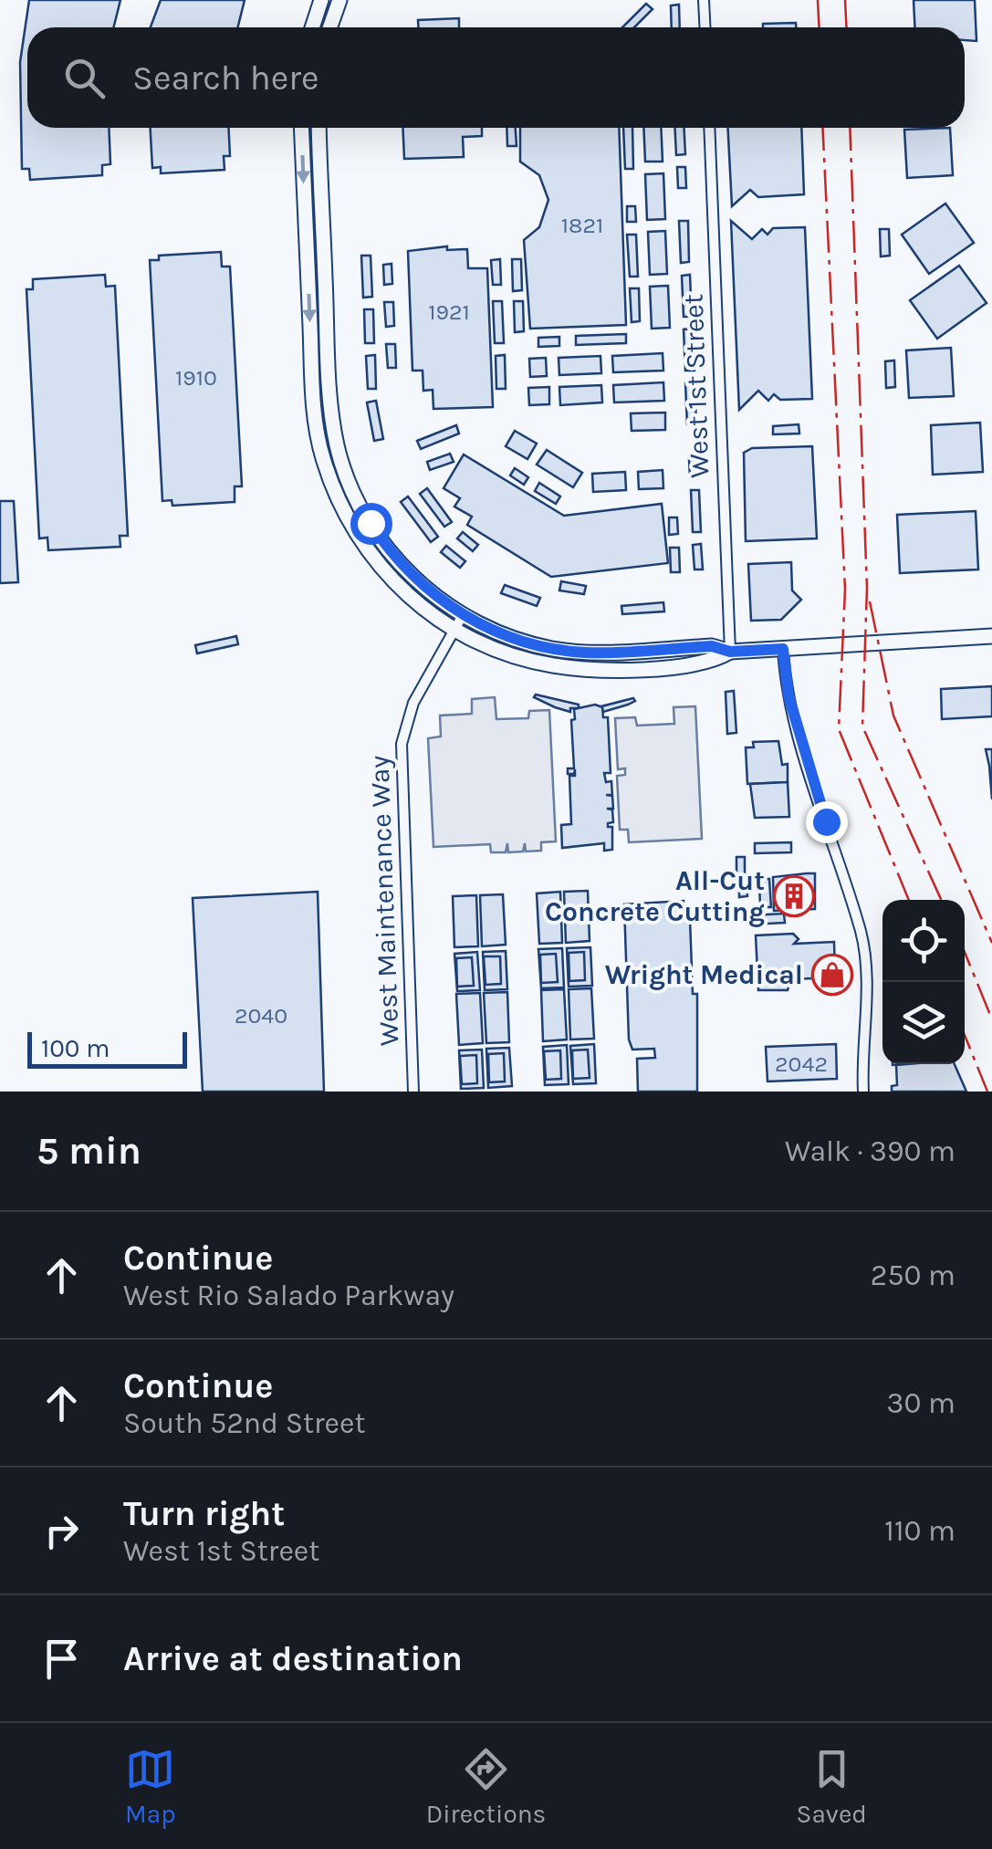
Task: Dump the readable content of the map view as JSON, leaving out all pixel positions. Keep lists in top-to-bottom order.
{
  "streets": {
    "street": ["West 1st Street", "West Maintenance Way"]
  },
  "places": {
    "building": ["All-Cut Concrete Cutting"],
    "shop": ["Wright Medical"]
  },
  "house_numbers": [
    "1821",
    "1921",
    "1910",
    "2040",
    "2042"
  ],
  "scale_bar": "100 m",
  "page": {
    "search": "Search here",
    "scale": "100 m",
    "heading": ["5 min", "Walk · 390 m"],
    "list": [
      ["Continue", "West Rio Salado Parkway", "250 m"],
      ["Continue", "South 52nd Street", "30 m"],
      ["Turn right", "West 1st Street", "110 m"],
      "Arrive at destination"
    ],
    "nav": ["Map", "Directions", "Saved"]
  }
}
